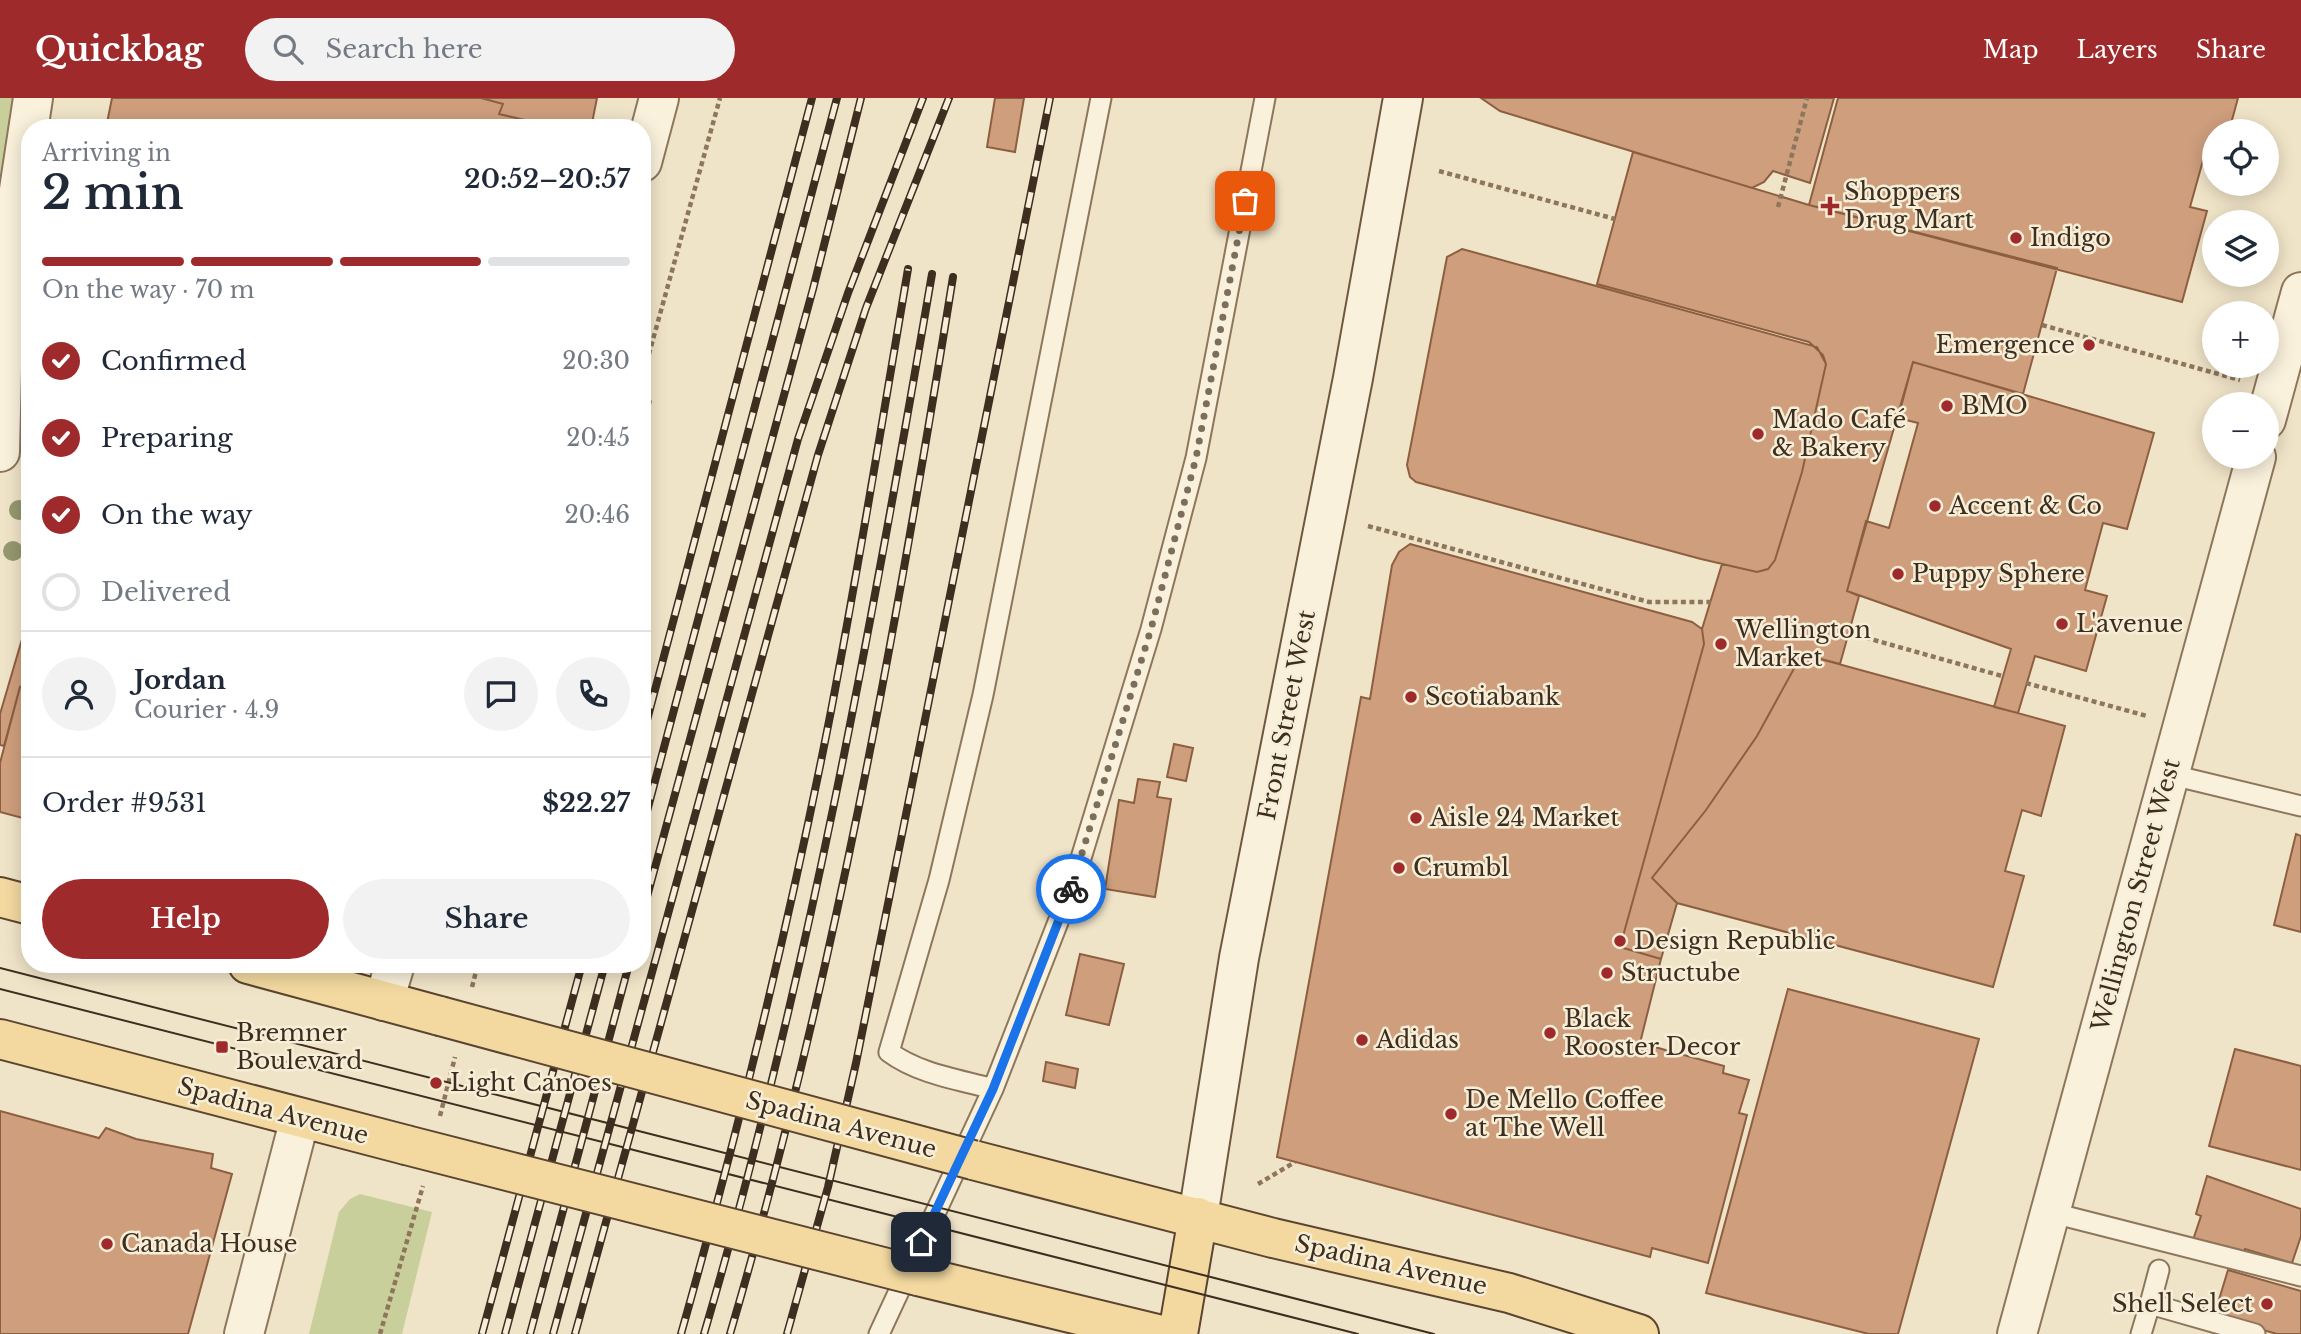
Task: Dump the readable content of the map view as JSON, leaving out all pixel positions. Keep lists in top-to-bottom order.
{
  "streets": {
    "main road": ["Front Street West", "Spadina Avenue"],
    "street": ["Wellington Street West"]
  },
  "crossings": [
    ["Front Street West", "Spadina Avenue"]
  ],
  "places": {
    "health": ["Shoppers Drug Mart"],
    "other": [
      "Indigo",
      "Emergence",
      "BMO",
      "Mado Café & Bakery",
      "Accent & Co",
      "Puppy Sphere",
      "L'avenue",
      "Wellington Market",
      "Scotiabank",
      "Aisle 24 Market",
      "Crumbl",
      "Design Republic",
      "Structube",
      "Black Rooster Decor",
      "Adidas",
      "Light Canoes",
      "De Mello Coffee at The Well",
      "Canada House",
      "Shell Select"
    ],
    "transit": ["Bremner Boulevard"]
  },
  "page": {
    "header": "Quickbag",
    "search": "Search here",
    "nav": ["Map", "Layers", "Share"],
    "map_buttons": ["+", "−"],
    "heading": ["2 min", "Arriving in", "20:52–20:57"],
    "panel": [
      "Jordan",
      "Courier · 4.9",
      "Order #9531",
      "$22.27"
    ],
    "bar": "On the way · 70 m",
    "list": [
      ["Confirmed", "20:30"],
      ["Preparing", "20:45"],
      ["On the way", "20:46"],
      "Delivered"
    ],
    "buttons": ["Help", "Share"]
  }
}
